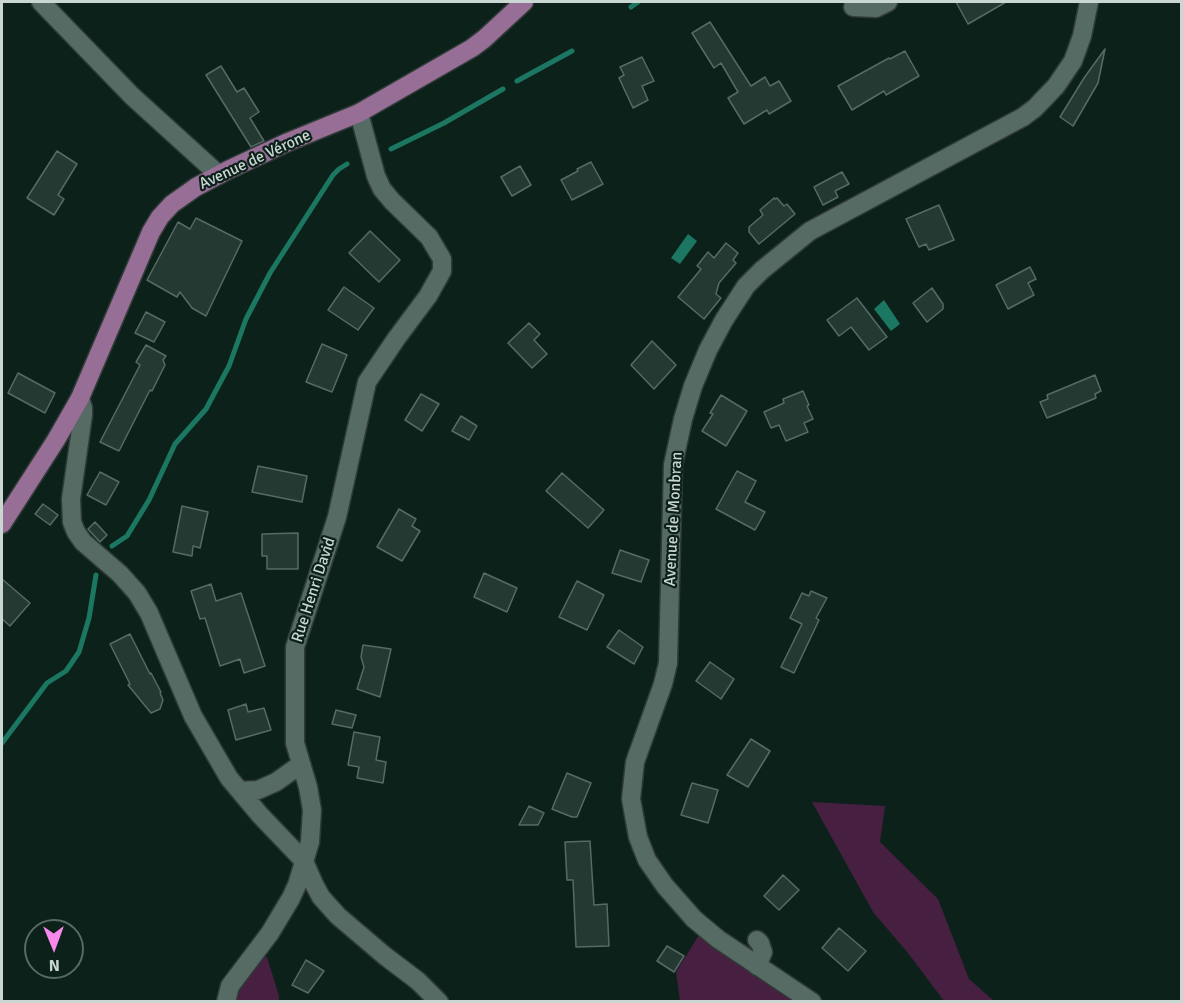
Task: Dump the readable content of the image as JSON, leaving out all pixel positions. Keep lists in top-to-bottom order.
{
  "streets": {
    "main road": ["Avenue de Vérone"],
    "street": ["Avenue de Monbran", "Rue Henri David"]
  },
  "crossings": [
    ["Avenue de Vérone", "Rue Henri David"]
  ],
  "north": "bottom"
}
